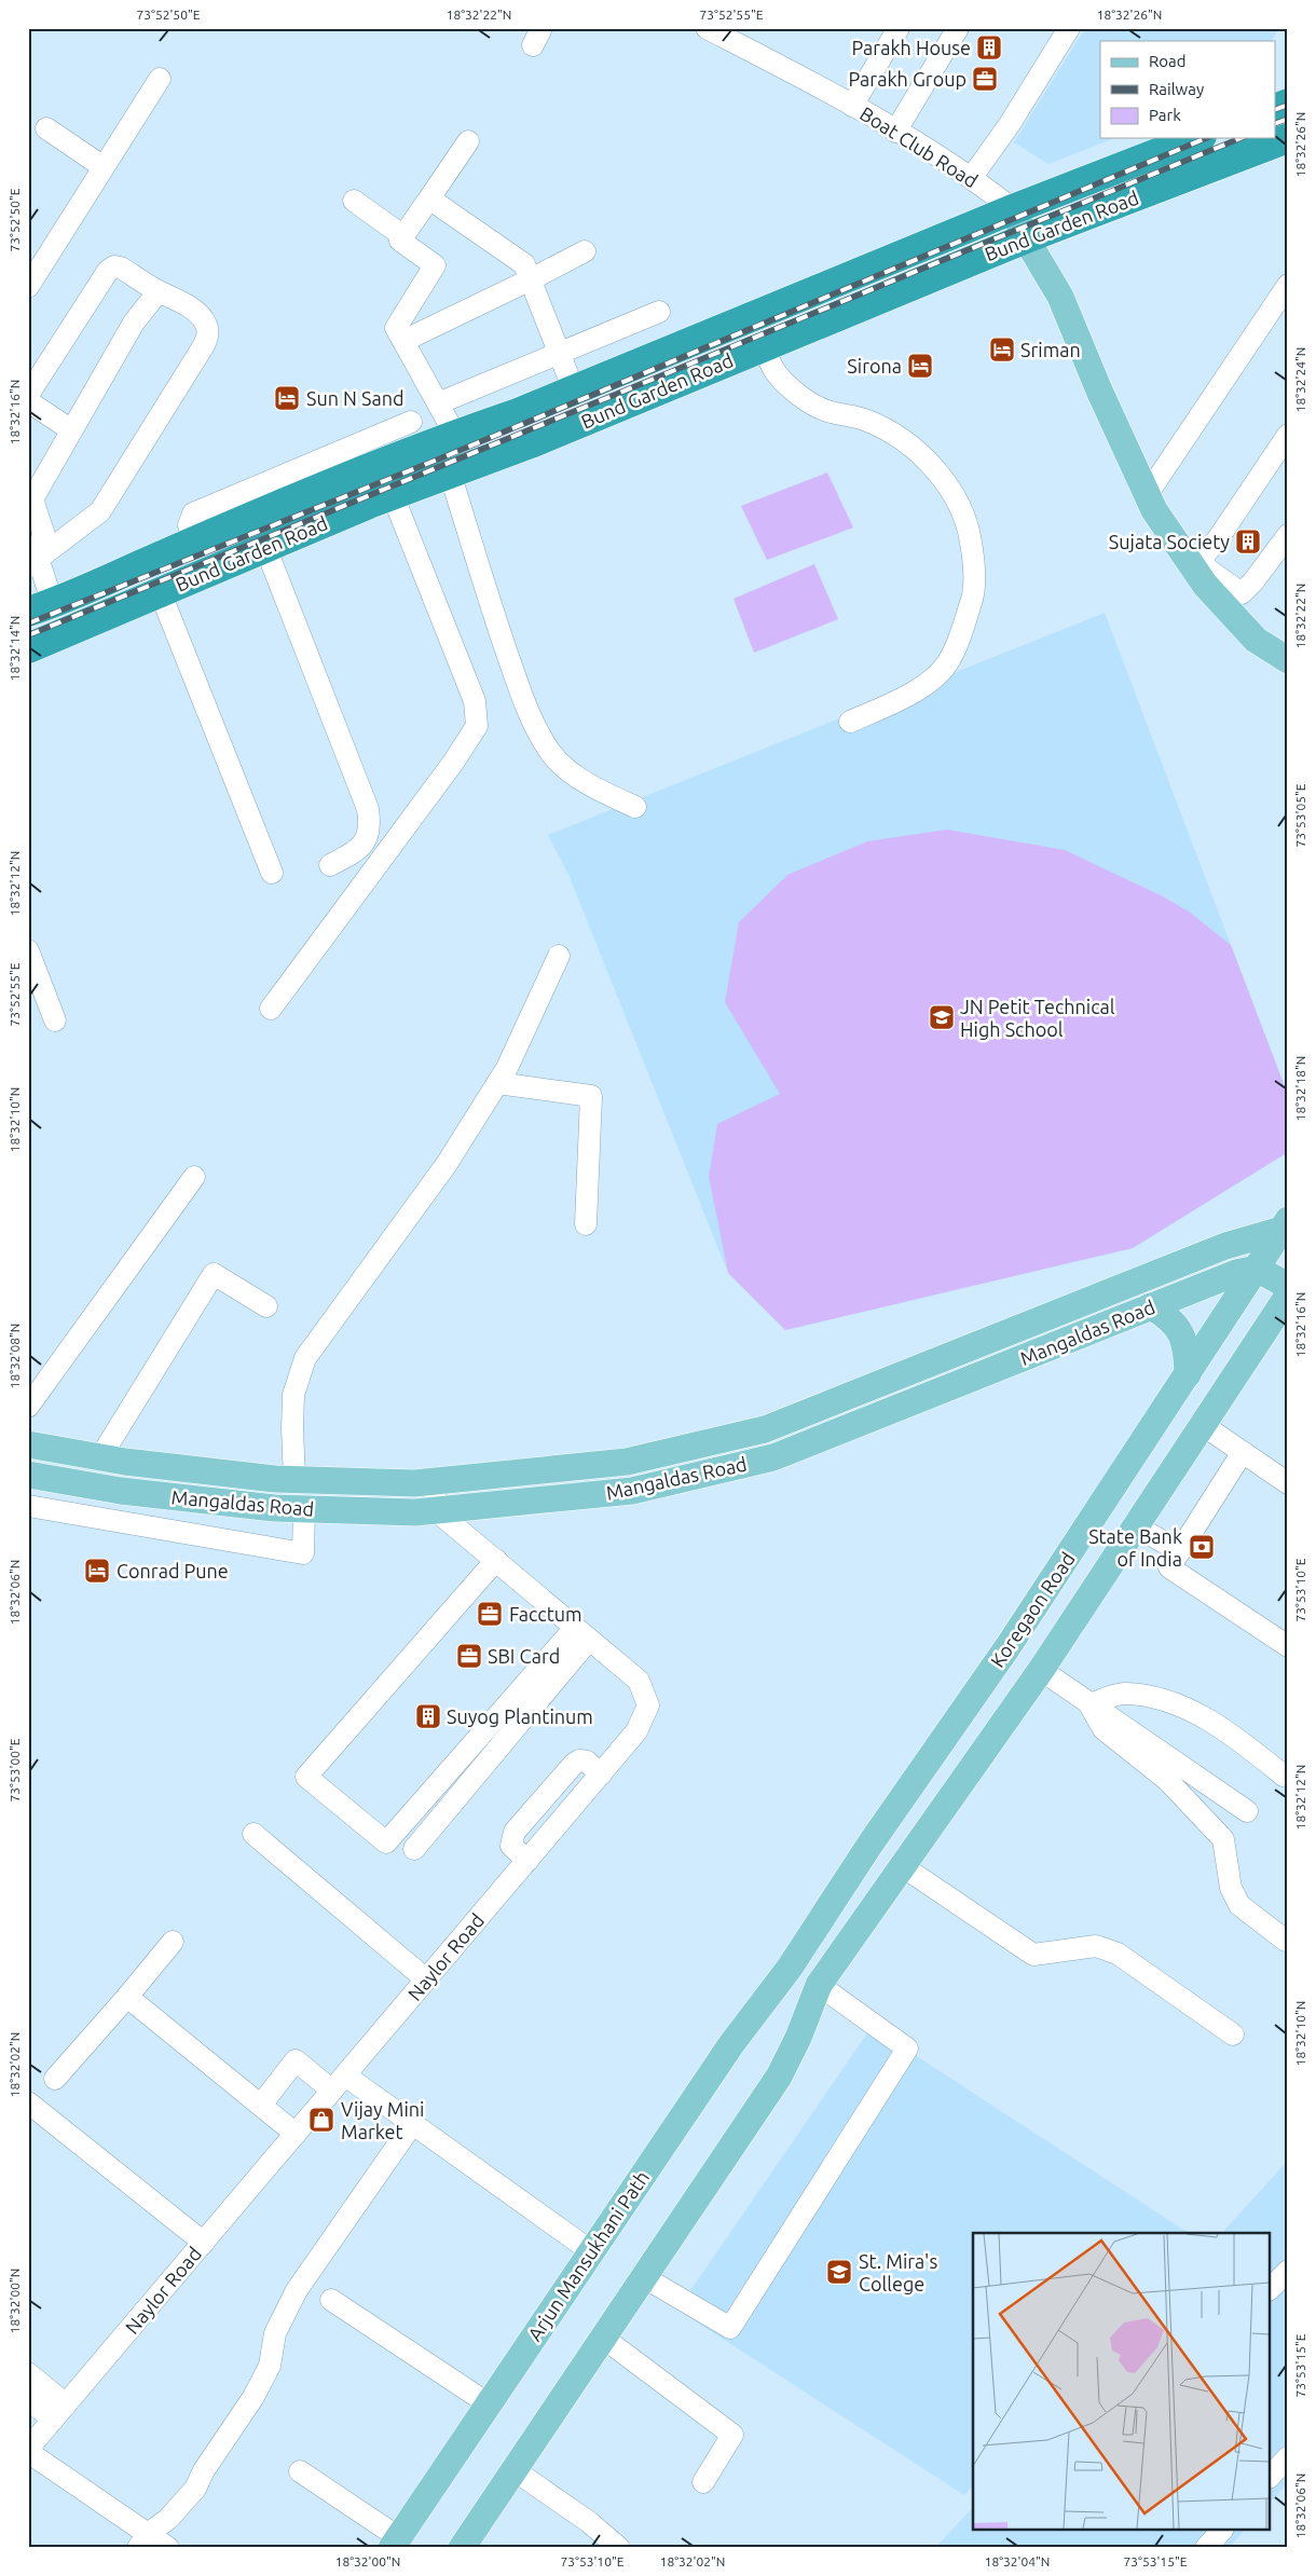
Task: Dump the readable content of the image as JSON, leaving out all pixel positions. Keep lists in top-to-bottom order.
{
  "streets": {
    "highway": ["Bund Garden Road"],
    "main road": ["Mangaldas Road", "Koregaon Road", "Arjun Mansukhani Path"],
    "street": ["Boat Club Road", "Naylor Road"]
  },
  "crossings": [
    ["Boat Club Road", "Bund Garden Road"],
    ["Mangaldas Road", "Koregaon Road"],
    ["Mangaldas Road", "Naylor Road"],
    ["Koregaon Road", "Arjun Mansukhani Path"]
  ],
  "places": {
    "building": ["Parakh House", "Sujata Society", "Suyog Plantinum"],
    "office": ["Parakh Group", "Facctum", "SBI Card"],
    "hotel": [
      "Sriman",
      "Sirona",
      "Sun N Sand",
      "Conrad Pune"
    ],
    "school or university": ["JN Petit Technical High School", "St. Mira's College"],
    "bank": ["State Bank of India"],
    "shop": ["Vijay Mini Market"]
  },
  "legend": ["Road", "Railway", "Park"],
  "coordinates": [
    "73°52'50\"E",
    "18°32'22\"N",
    "73°52'55\"E",
    "18°32'26\"N",
    "18°32'24\"N",
    "18°32'16\"N",
    "18°32'14\"N",
    "73°53'05\"E",
    "18°32'12\"N",
    "18°32'18\"N",
    "18°32'10\"N",
    "18°32'08\"N",
    "73°53'10\"E",
    "18°32'06\"N",
    "73°53'00\"E",
    "18°32'02\"N",
    "18°32'00\"N",
    "73°53'15\"E",
    "18°32'04\"N"
  ]
}
